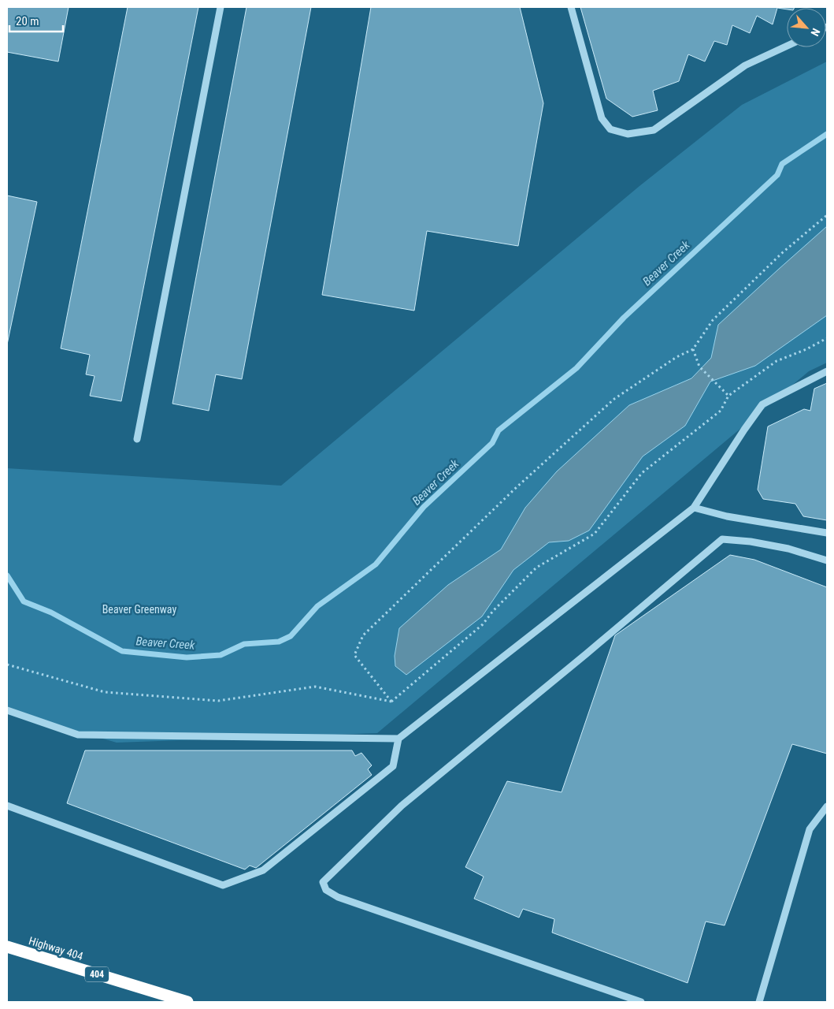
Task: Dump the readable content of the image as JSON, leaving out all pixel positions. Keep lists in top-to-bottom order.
{
  "streets": {
    "highway": ["Highway 404", "404"]
  },
  "water": ["Beaver Creek"],
  "parks": ["Beaver Greenway"],
  "scale_bar": "20 m",
  "north": "bottom right"
}
